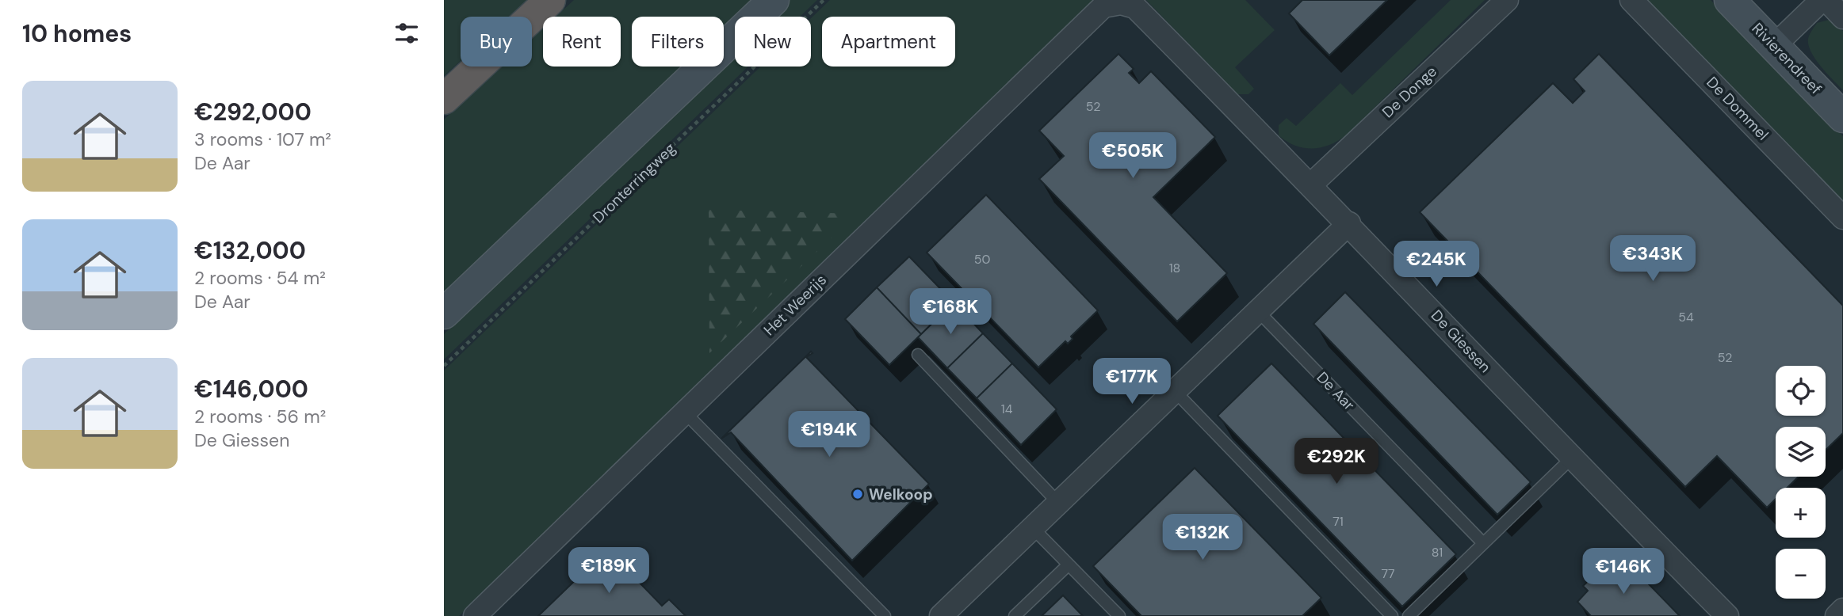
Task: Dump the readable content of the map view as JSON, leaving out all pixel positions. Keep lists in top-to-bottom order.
{
  "streets": {
    "main road": ["Rivierendreef"],
    "street": [
      "De Donge",
      "De Dommel",
      "Het Weerijs",
      "De Giessen"
    ],
    "lane": ["De Aar"],
    "path": ["Dronterringweg"]
  },
  "crossings": [
    ["De Donge", "De Giessen"],
    ["Het Weerijs", "De Giessen"]
  ],
  "places": ["Welkoop"],
  "house_numbers": [
    "52",
    "50",
    "18",
    "54",
    "52",
    "14",
    "71",
    "81",
    "77"
  ],
  "page": {
    "heading": "10 homes",
    "chip": [
      "Buy",
      "Rent",
      "Filters",
      "New",
      "Apartment"
    ],
    "list": [
      {
        "name": "€292,000",
        "note": "3 rooms · 107 m² · De Aar"
      },
      {
        "name": "€132,000",
        "note": "2 rooms · 54 m² · De Aar"
      },
      {
        "name": "€146,000",
        "note": "2 rooms · 56 m² · De Giessen"
      }
    ],
    "price": [
      "€505K",
      "€343K",
      "€245K",
      "€168K",
      "€177K",
      "€194K",
      "€292K",
      "€132K",
      "€189K",
      "€146K"
    ],
    "map_buttons": ["+", "−"]
  }
}
